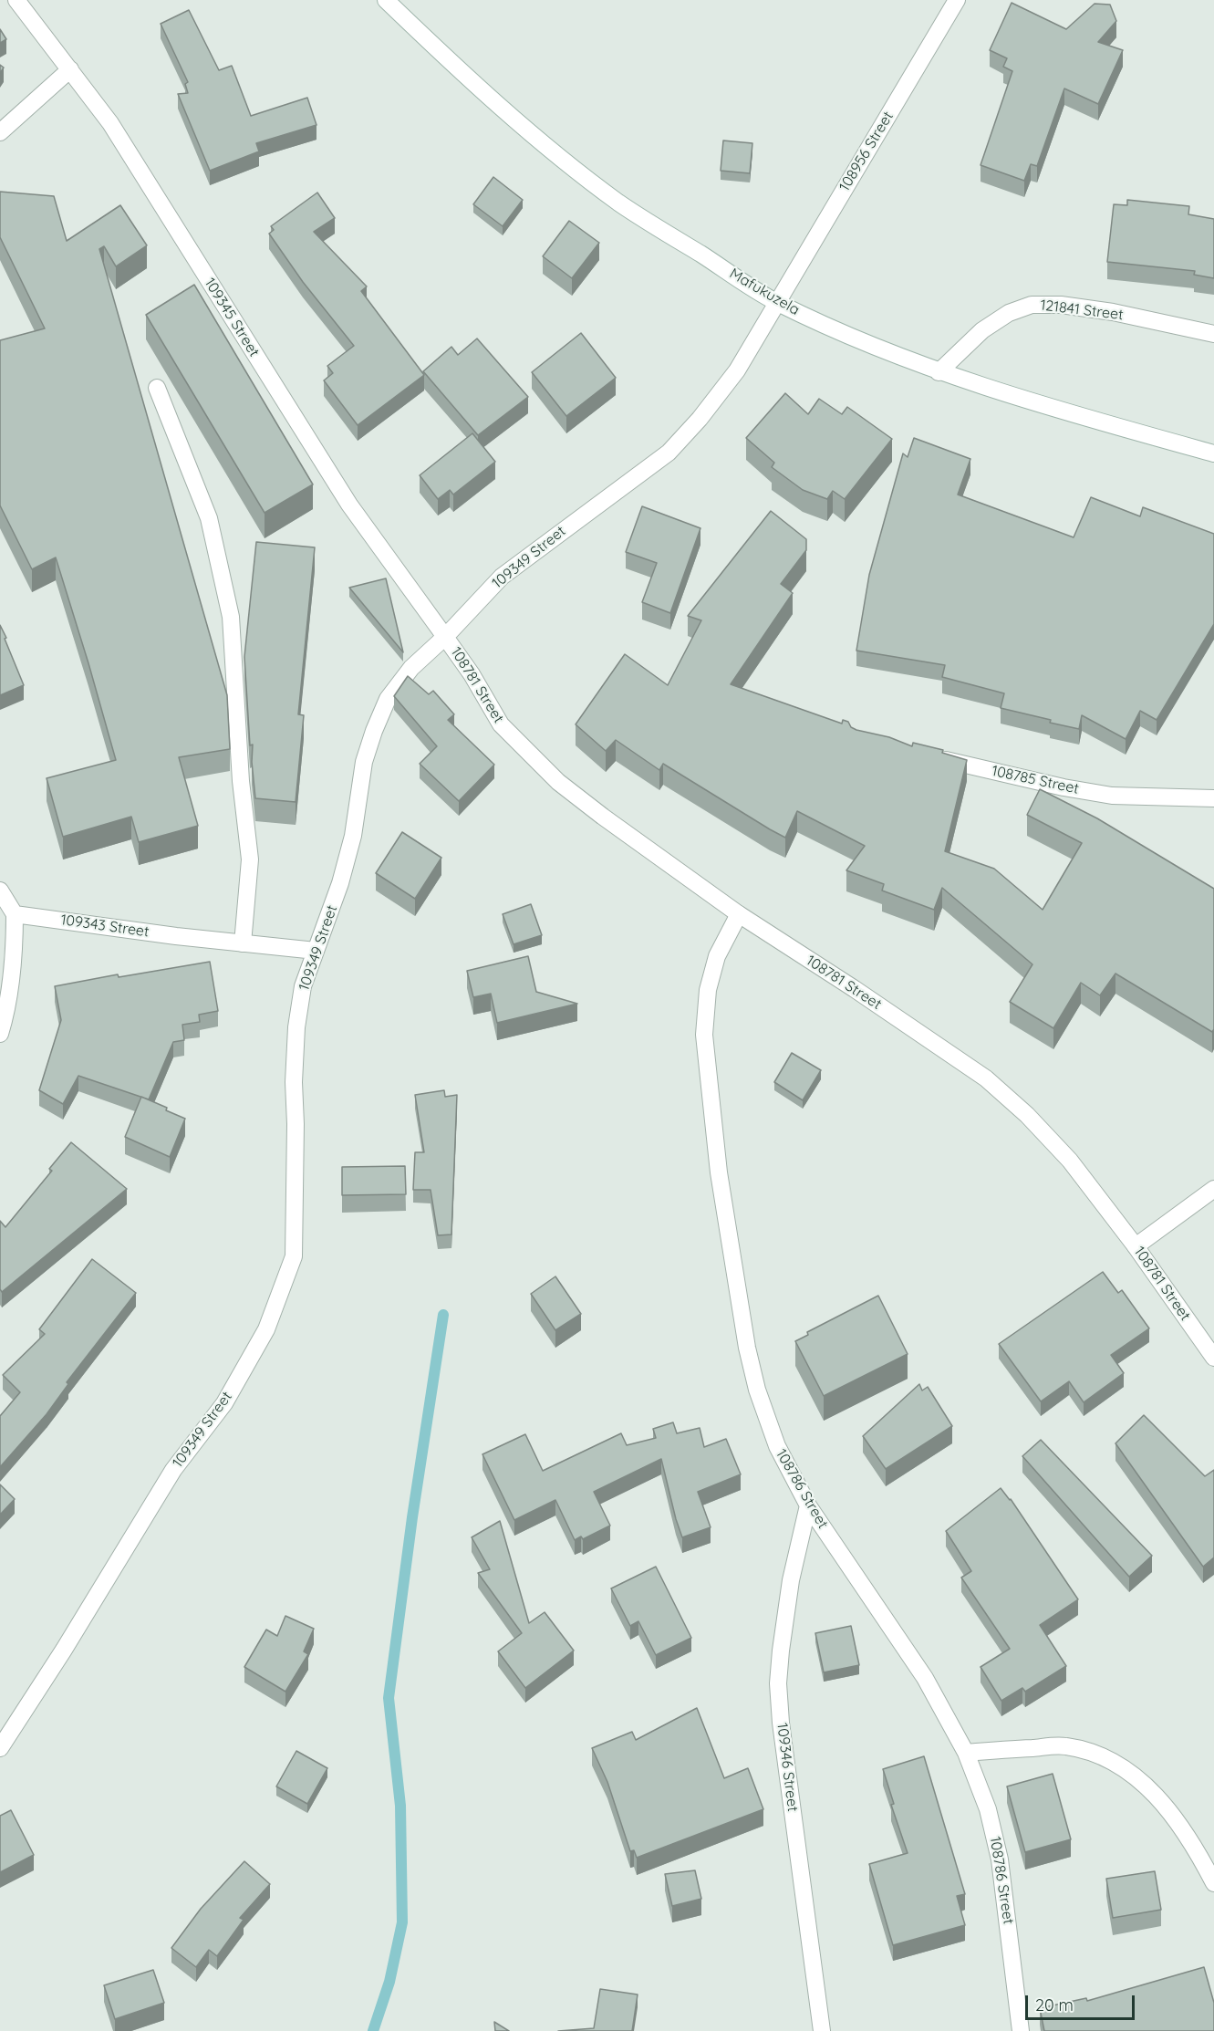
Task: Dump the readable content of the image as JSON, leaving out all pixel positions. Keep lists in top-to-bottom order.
{
  "streets": {
    "street": [
      "108956 Street",
      "Mafukuzela",
      "121841 Street",
      "109345 Street",
      "109349 Street",
      "108781 Street",
      "108785 Street",
      "109343 Street",
      "108786 Street",
      "109346 Street"
    ]
  },
  "crossings": [
    ["108956 Street", "Mafukuzela"],
    ["108956 Street", "109349 Street"],
    ["Mafukuzela", "121841 Street"],
    ["Mafukuzela", "109349 Street"],
    ["109345 Street", "109349 Street"],
    ["109345 Street", "108781 Street"],
    ["109349 Street", "108781 Street"],
    ["109349 Street", "109343 Street"],
    ["108781 Street", "108786 Street"],
    ["108786 Street", "109346 Street"]
  ],
  "scale_bar": "20 m"
}
